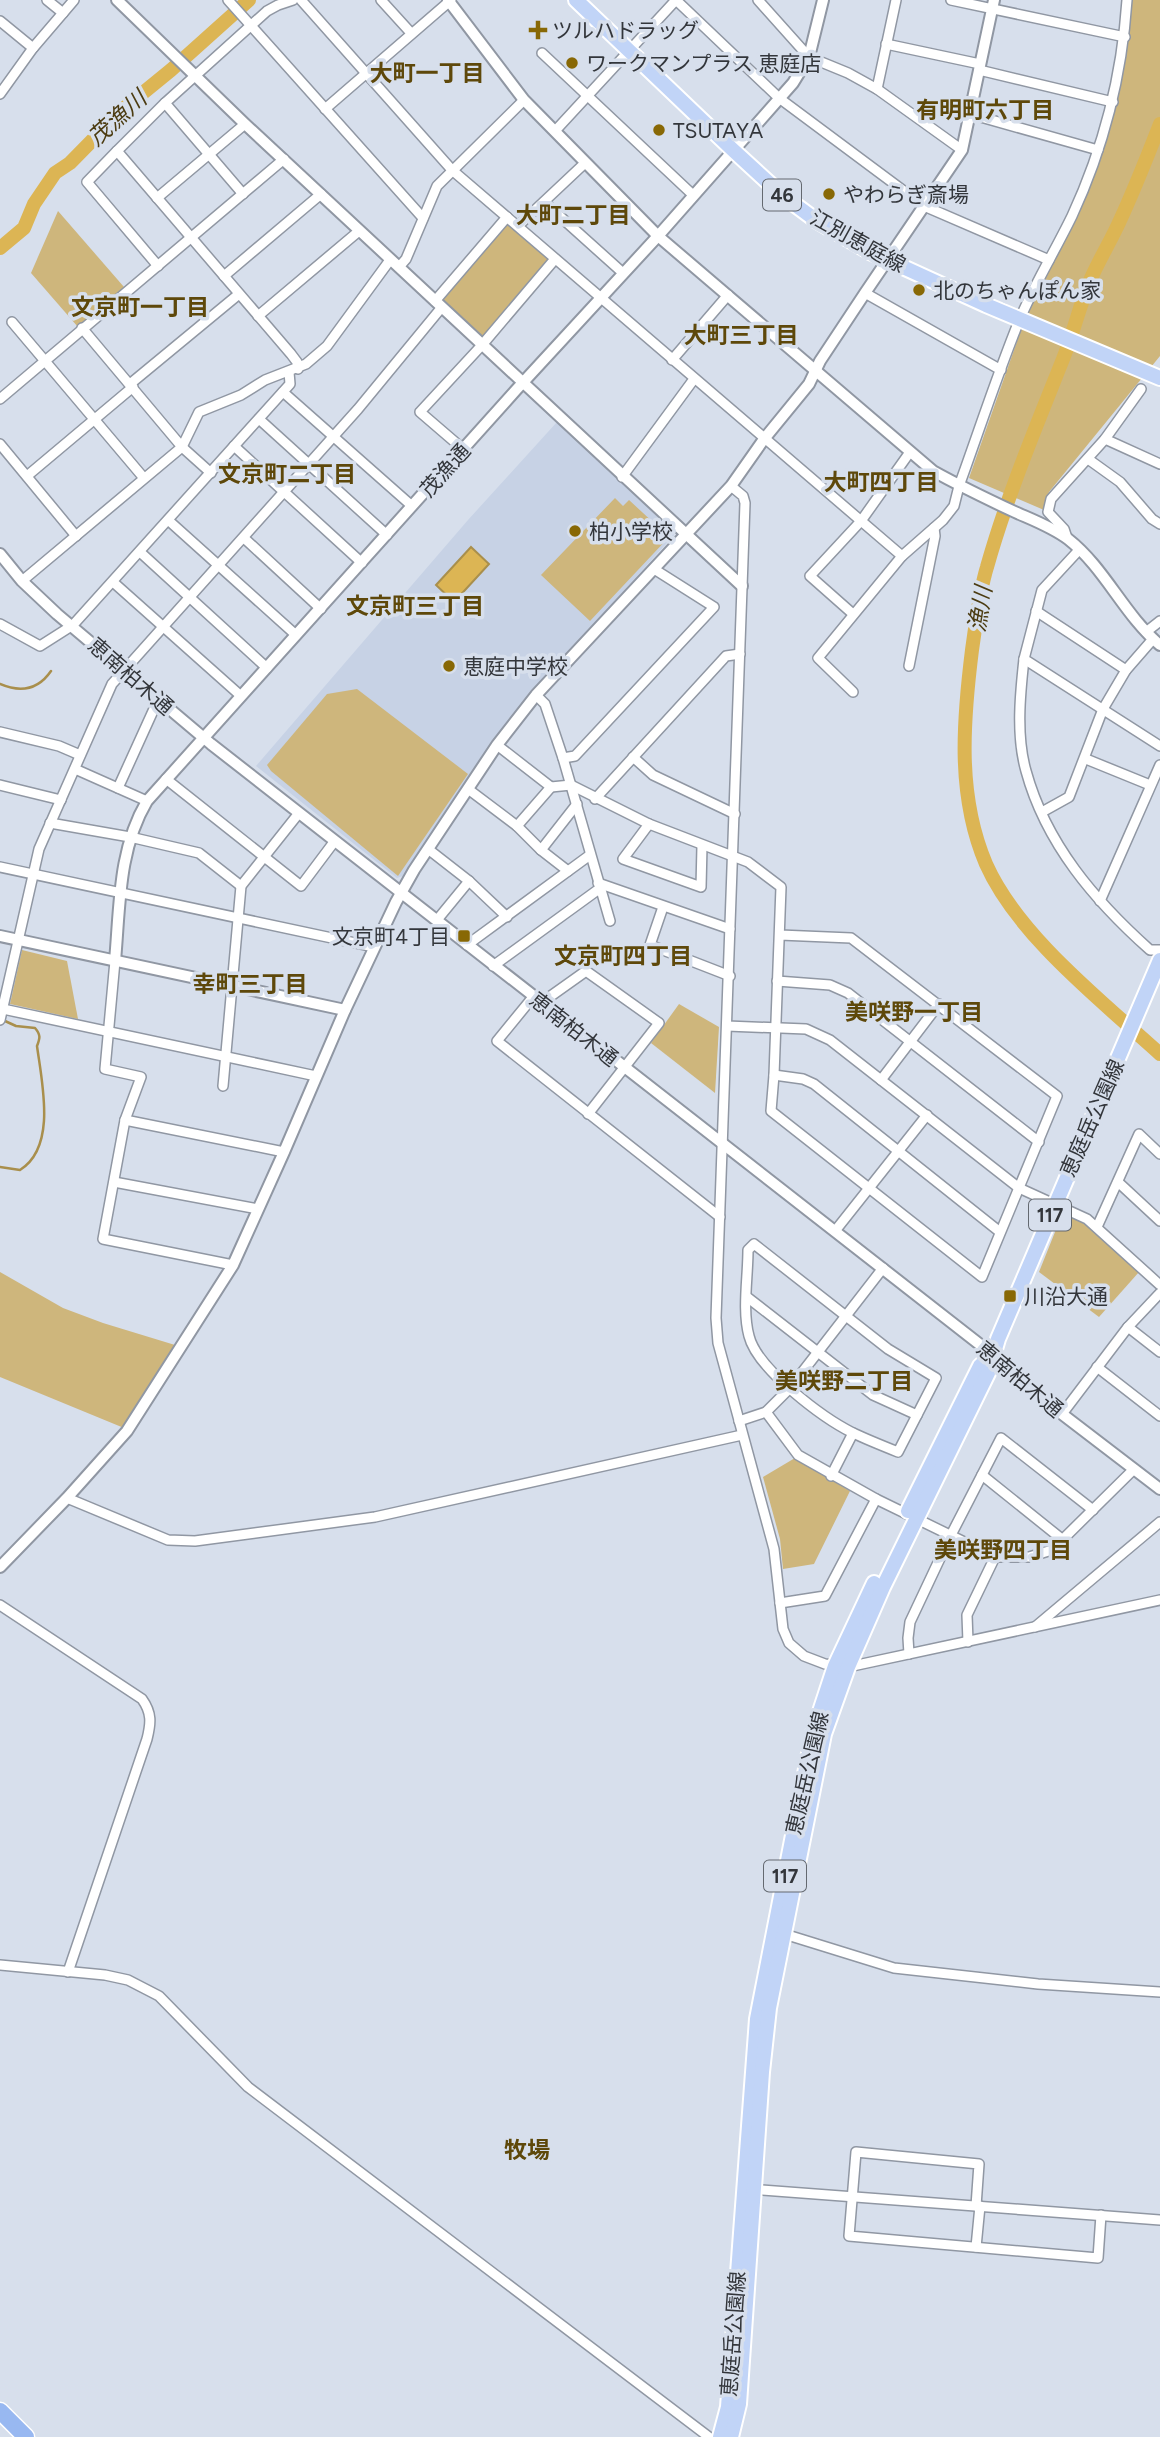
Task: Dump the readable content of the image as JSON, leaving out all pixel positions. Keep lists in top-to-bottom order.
{
  "streets": {
    "main road": [
      "46",
      "江別恵庭線",
      "恵庭岳公園線",
      "117"
    ],
    "street": ["茂漁通", "恵南柏木通"]
  },
  "crossings": [
    ["江別恵庭線", "茂漁通"],
    ["茂漁通", "恵南柏木通"],
    ["恵南柏木通", "恵庭岳公園線"]
  ],
  "districts": [
    "大町一丁目",
    "有明町六丁目",
    "大町二丁目",
    "文京町一丁目",
    "大町三丁目",
    "文京町二丁目",
    "大町四丁目",
    "文京町三丁目",
    "文京町四丁目",
    "幸町三丁目",
    "美咲野一丁目",
    "美咲野二丁目",
    "美咲野四丁目",
    "牧場"
  ],
  "water": ["茂漁川", "漁川"],
  "places": {
    "health": ["ツルハドラッグ"],
    "other": [
      "ワークマンプラス 恵庭店",
      "TSUTAYA",
      "やわらぎ斎場",
      "北のちゃんぽん家",
      "柏小学校",
      "恵庭中学校"
    ],
    "transit": ["文京町4丁目", "川沿大通"]
  }
}
